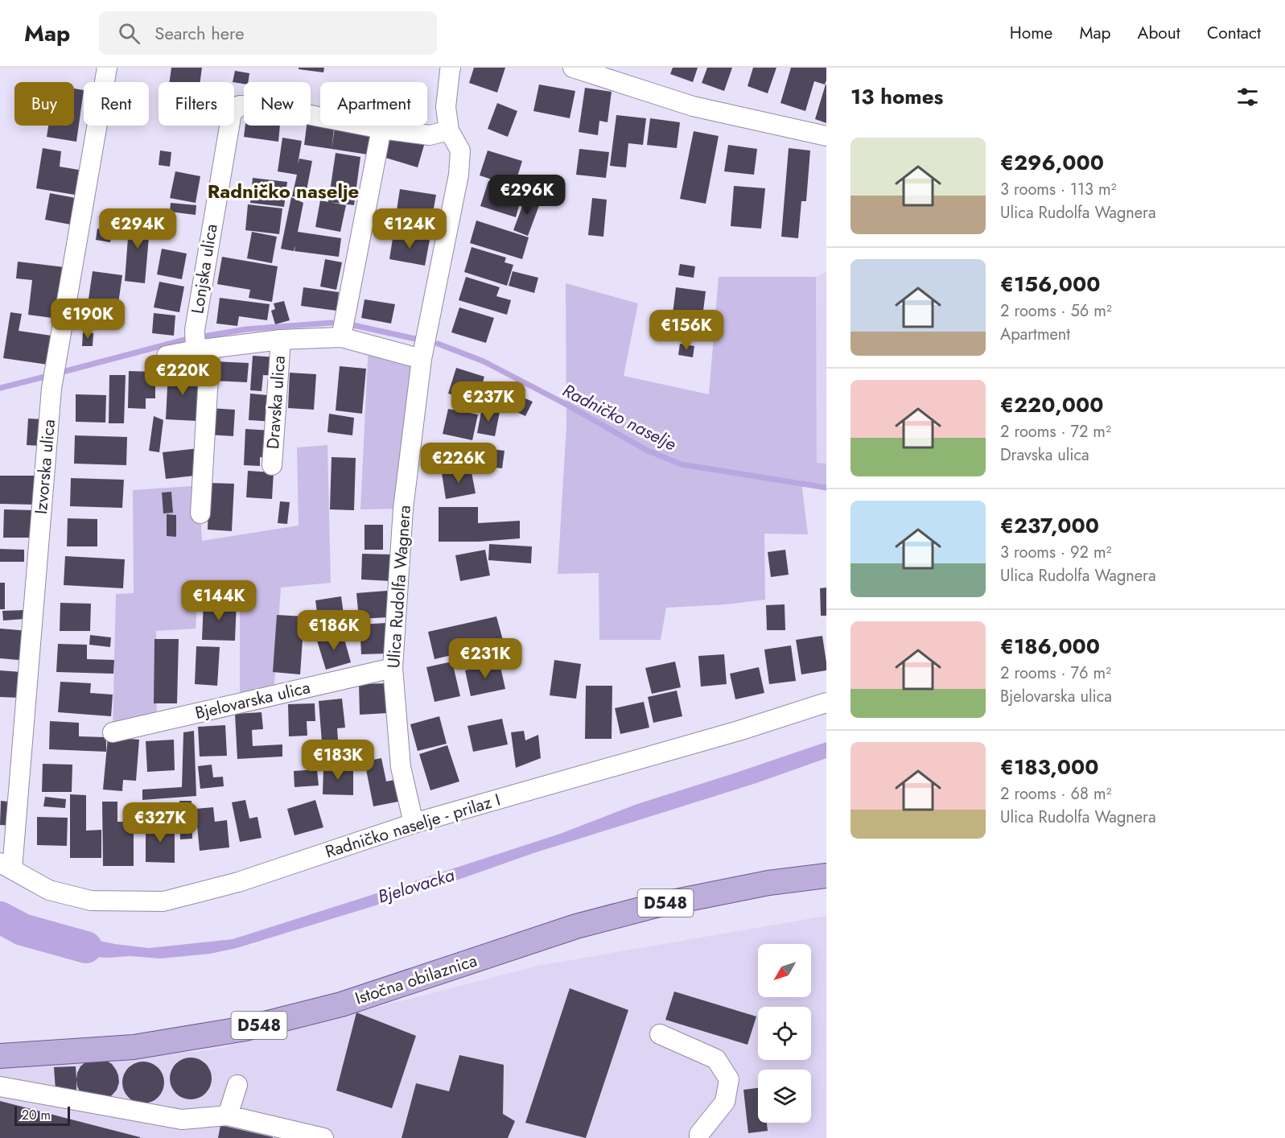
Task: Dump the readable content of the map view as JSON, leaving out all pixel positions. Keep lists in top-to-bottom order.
{
  "streets": {
    "main road": ["D548", "Istočna obilaznica"],
    "street": [
      "Lonjska ulica",
      "Dravska ulica",
      "Izvorska ulica",
      "Ulica Rudolfa Wagnera",
      "Bjelovarska ulica",
      "Radničko naselje - prilaz I"
    ]
  },
  "crossings": [
    ["Lonjska ulica", "Dravska ulica"],
    ["Dravska ulica", "Ulica Rudolfa Wagnera"],
    ["Izvorska ulica", "Radničko naselje - prilaz I"],
    ["Ulica Rudolfa Wagnera", "Bjelovarska ulica"],
    ["Ulica Rudolfa Wagnera", "Radničko naselje - prilaz I"]
  ],
  "districts": ["Radničko naselje"],
  "water": ["Radničko naselje", "Bjelovacka"],
  "scale_bar": "20 m",
  "north": "bottom left",
  "page": {
    "header": "Map",
    "search": "Search here",
    "nav": [
      "Home",
      "Map",
      "About",
      "Contact"
    ],
    "heading": "13 homes",
    "chip": [
      "Buy",
      "Rent",
      "Filters",
      "New",
      "Apartment"
    ],
    "list": [
      {
        "name": "€296,000",
        "note": "3 rooms · 113 m² · Ulica Rudolfa Wagnera"
      },
      {
        "name": "€156,000",
        "note": "2 rooms · 56 m² · Apartment"
      },
      {
        "name": "€220,000",
        "note": "2 rooms · 72 m² · Dravska ulica"
      },
      {
        "name": "€237,000",
        "note": "3 rooms · 92 m² · Ulica Rudolfa Wagnera"
      },
      {
        "name": "€186,000",
        "note": "2 rooms · 76 m² · Bjelovarska ulica"
      },
      {
        "name": "€183,000",
        "note": "2 rooms · 68 m² · Ulica Rudolfa Wagnera"
      }
    ],
    "price": [
      "€296K",
      "€294K",
      "€124K",
      "€190K",
      "€156K",
      "€220K",
      "€237K",
      "€226K",
      "€144K",
      "€186K",
      "€231K",
      "€183K",
      "€327K"
    ],
    "scale": "20 m"
  }
}
